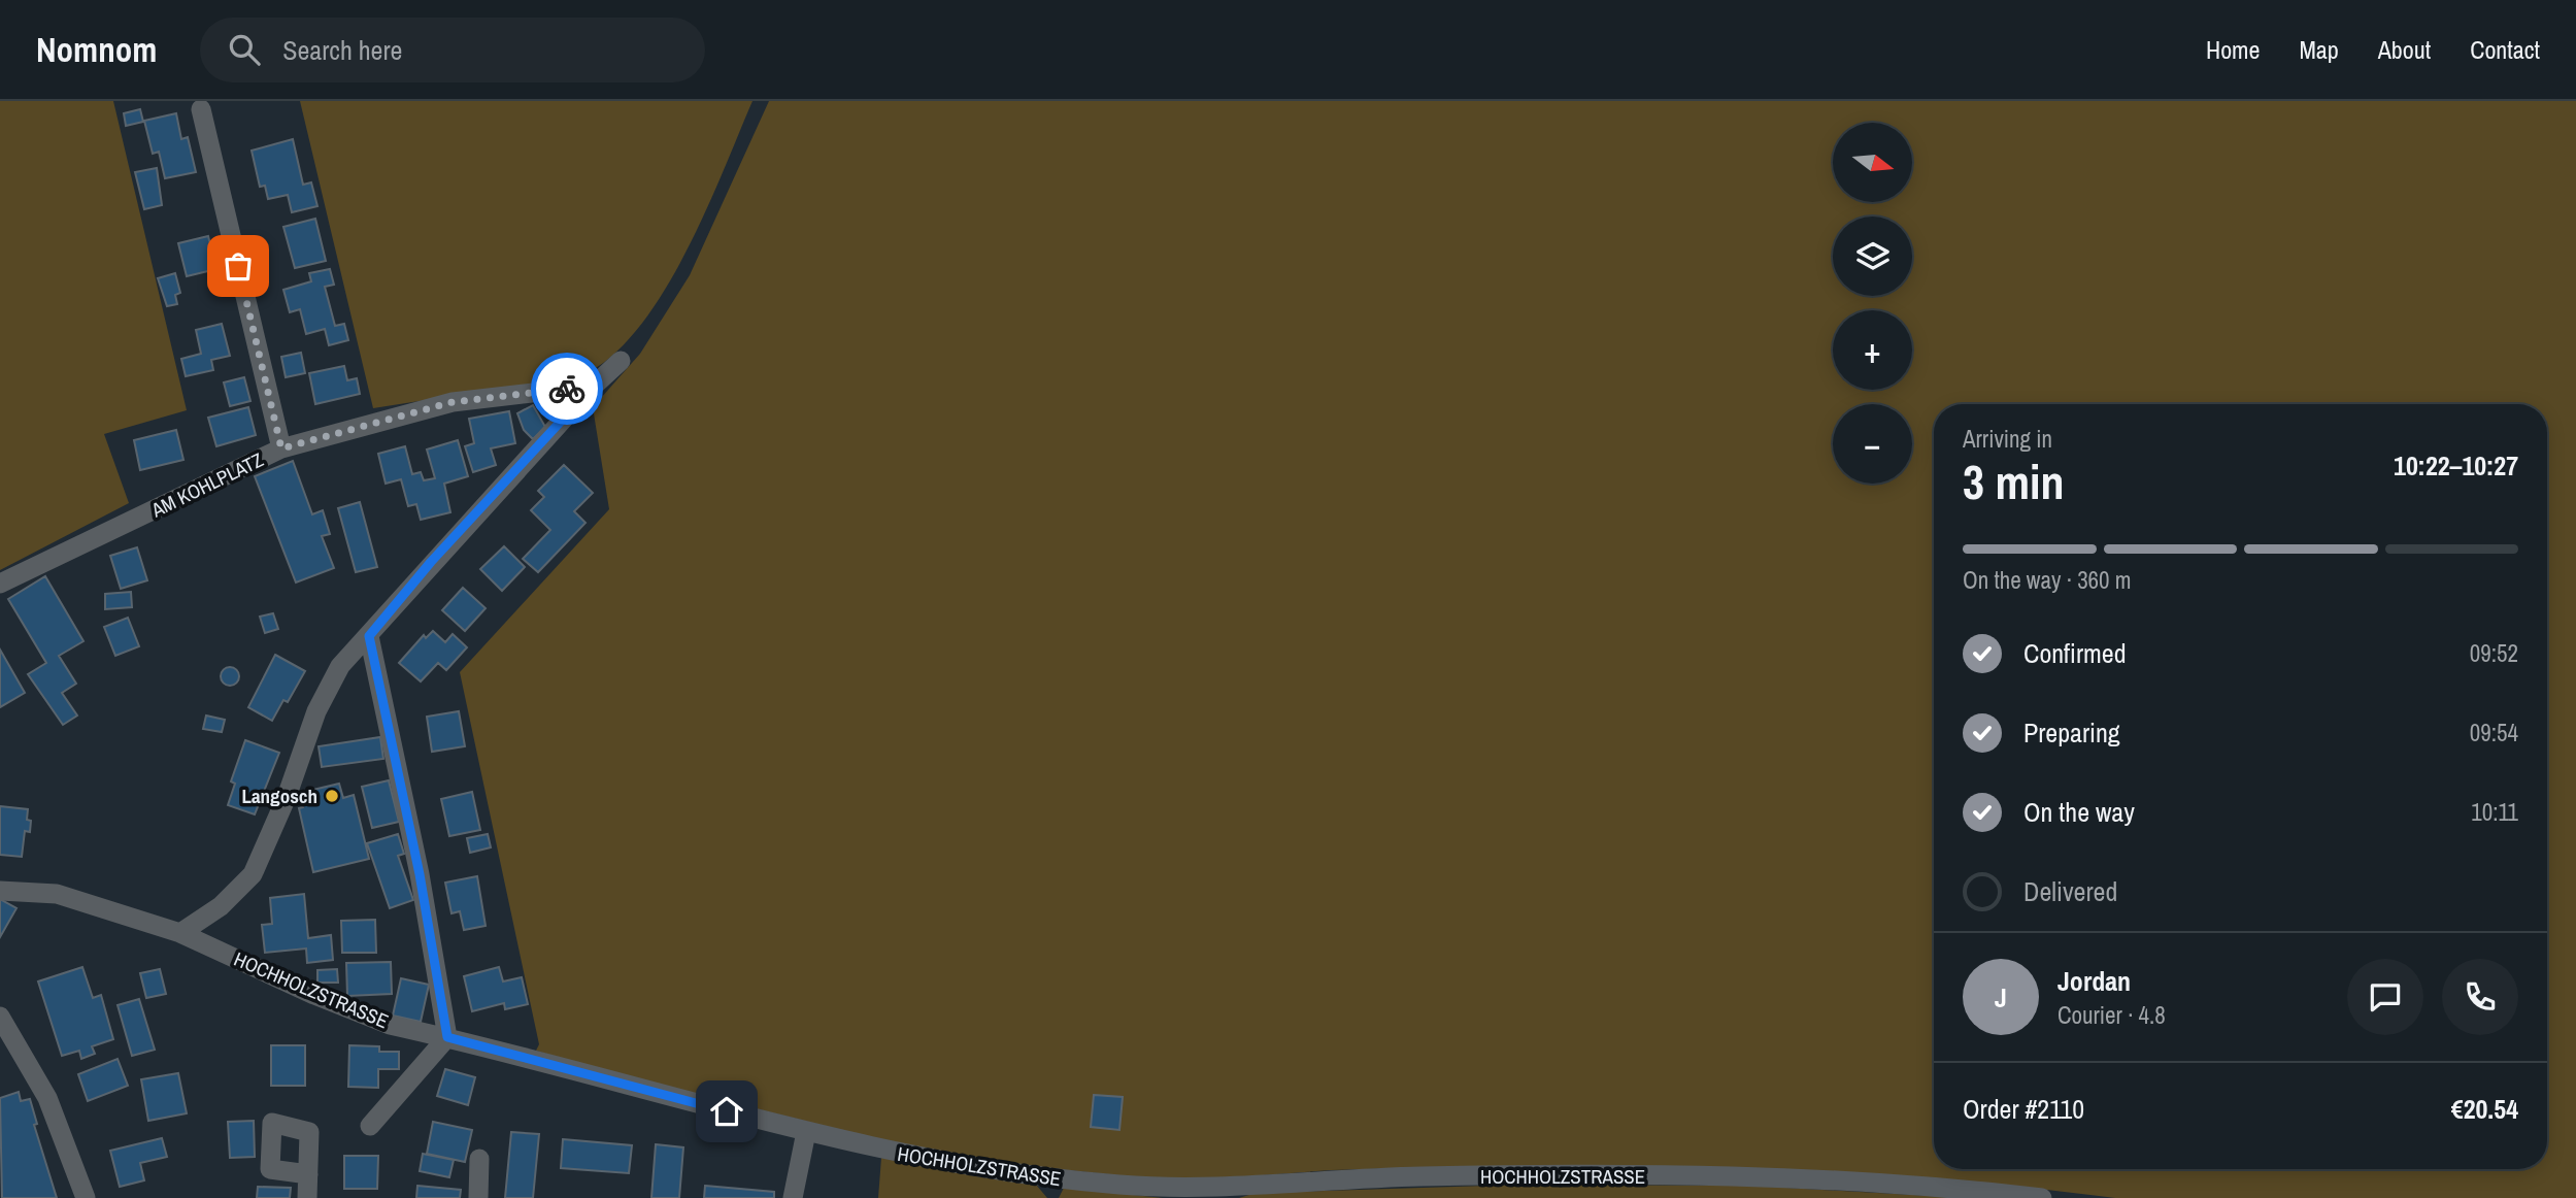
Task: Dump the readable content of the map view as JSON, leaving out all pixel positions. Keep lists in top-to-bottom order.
{
  "streets": {
    "street": ["AM KOHLPLATZ", "HOCHHOLZSTRASSE"]
  },
  "places": ["Langosch"],
  "north": "right",
  "page": {
    "header": "Nomnom",
    "search": "Search here",
    "nav": [
      "Home",
      "Map",
      "About",
      "Contact"
    ],
    "map_buttons": ["+", "−"],
    "heading": ["3 min", "Arriving in", "10:22–10:27"],
    "panel": [
      "Jordan",
      "Courier · 4.8",
      "Order #2110",
      "€20.54"
    ],
    "bar": "On the way · 360 m",
    "list": [
      ["Confirmed", "09:52"],
      ["Preparing", "09:54"],
      ["On the way", "10:11"],
      "Delivered"
    ],
    "round": "J"
  }
}
